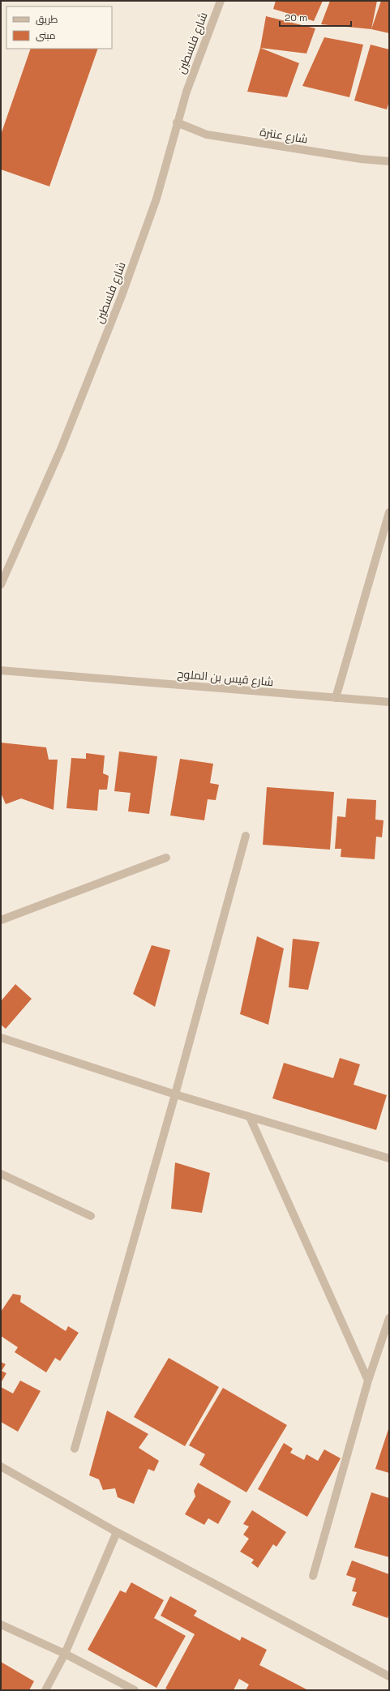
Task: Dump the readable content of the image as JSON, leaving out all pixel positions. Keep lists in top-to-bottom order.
{
  "streets": {
    "street": ["شارع فلسطين", "شارع عنترة", "شارع قيس بن الملوح"]
  },
  "crossings": [
    ["شارع فلسطين", "شارع عنترة"]
  ],
  "legend": ["طريق", "مبنى"],
  "scale_bar": "20 m"
}
